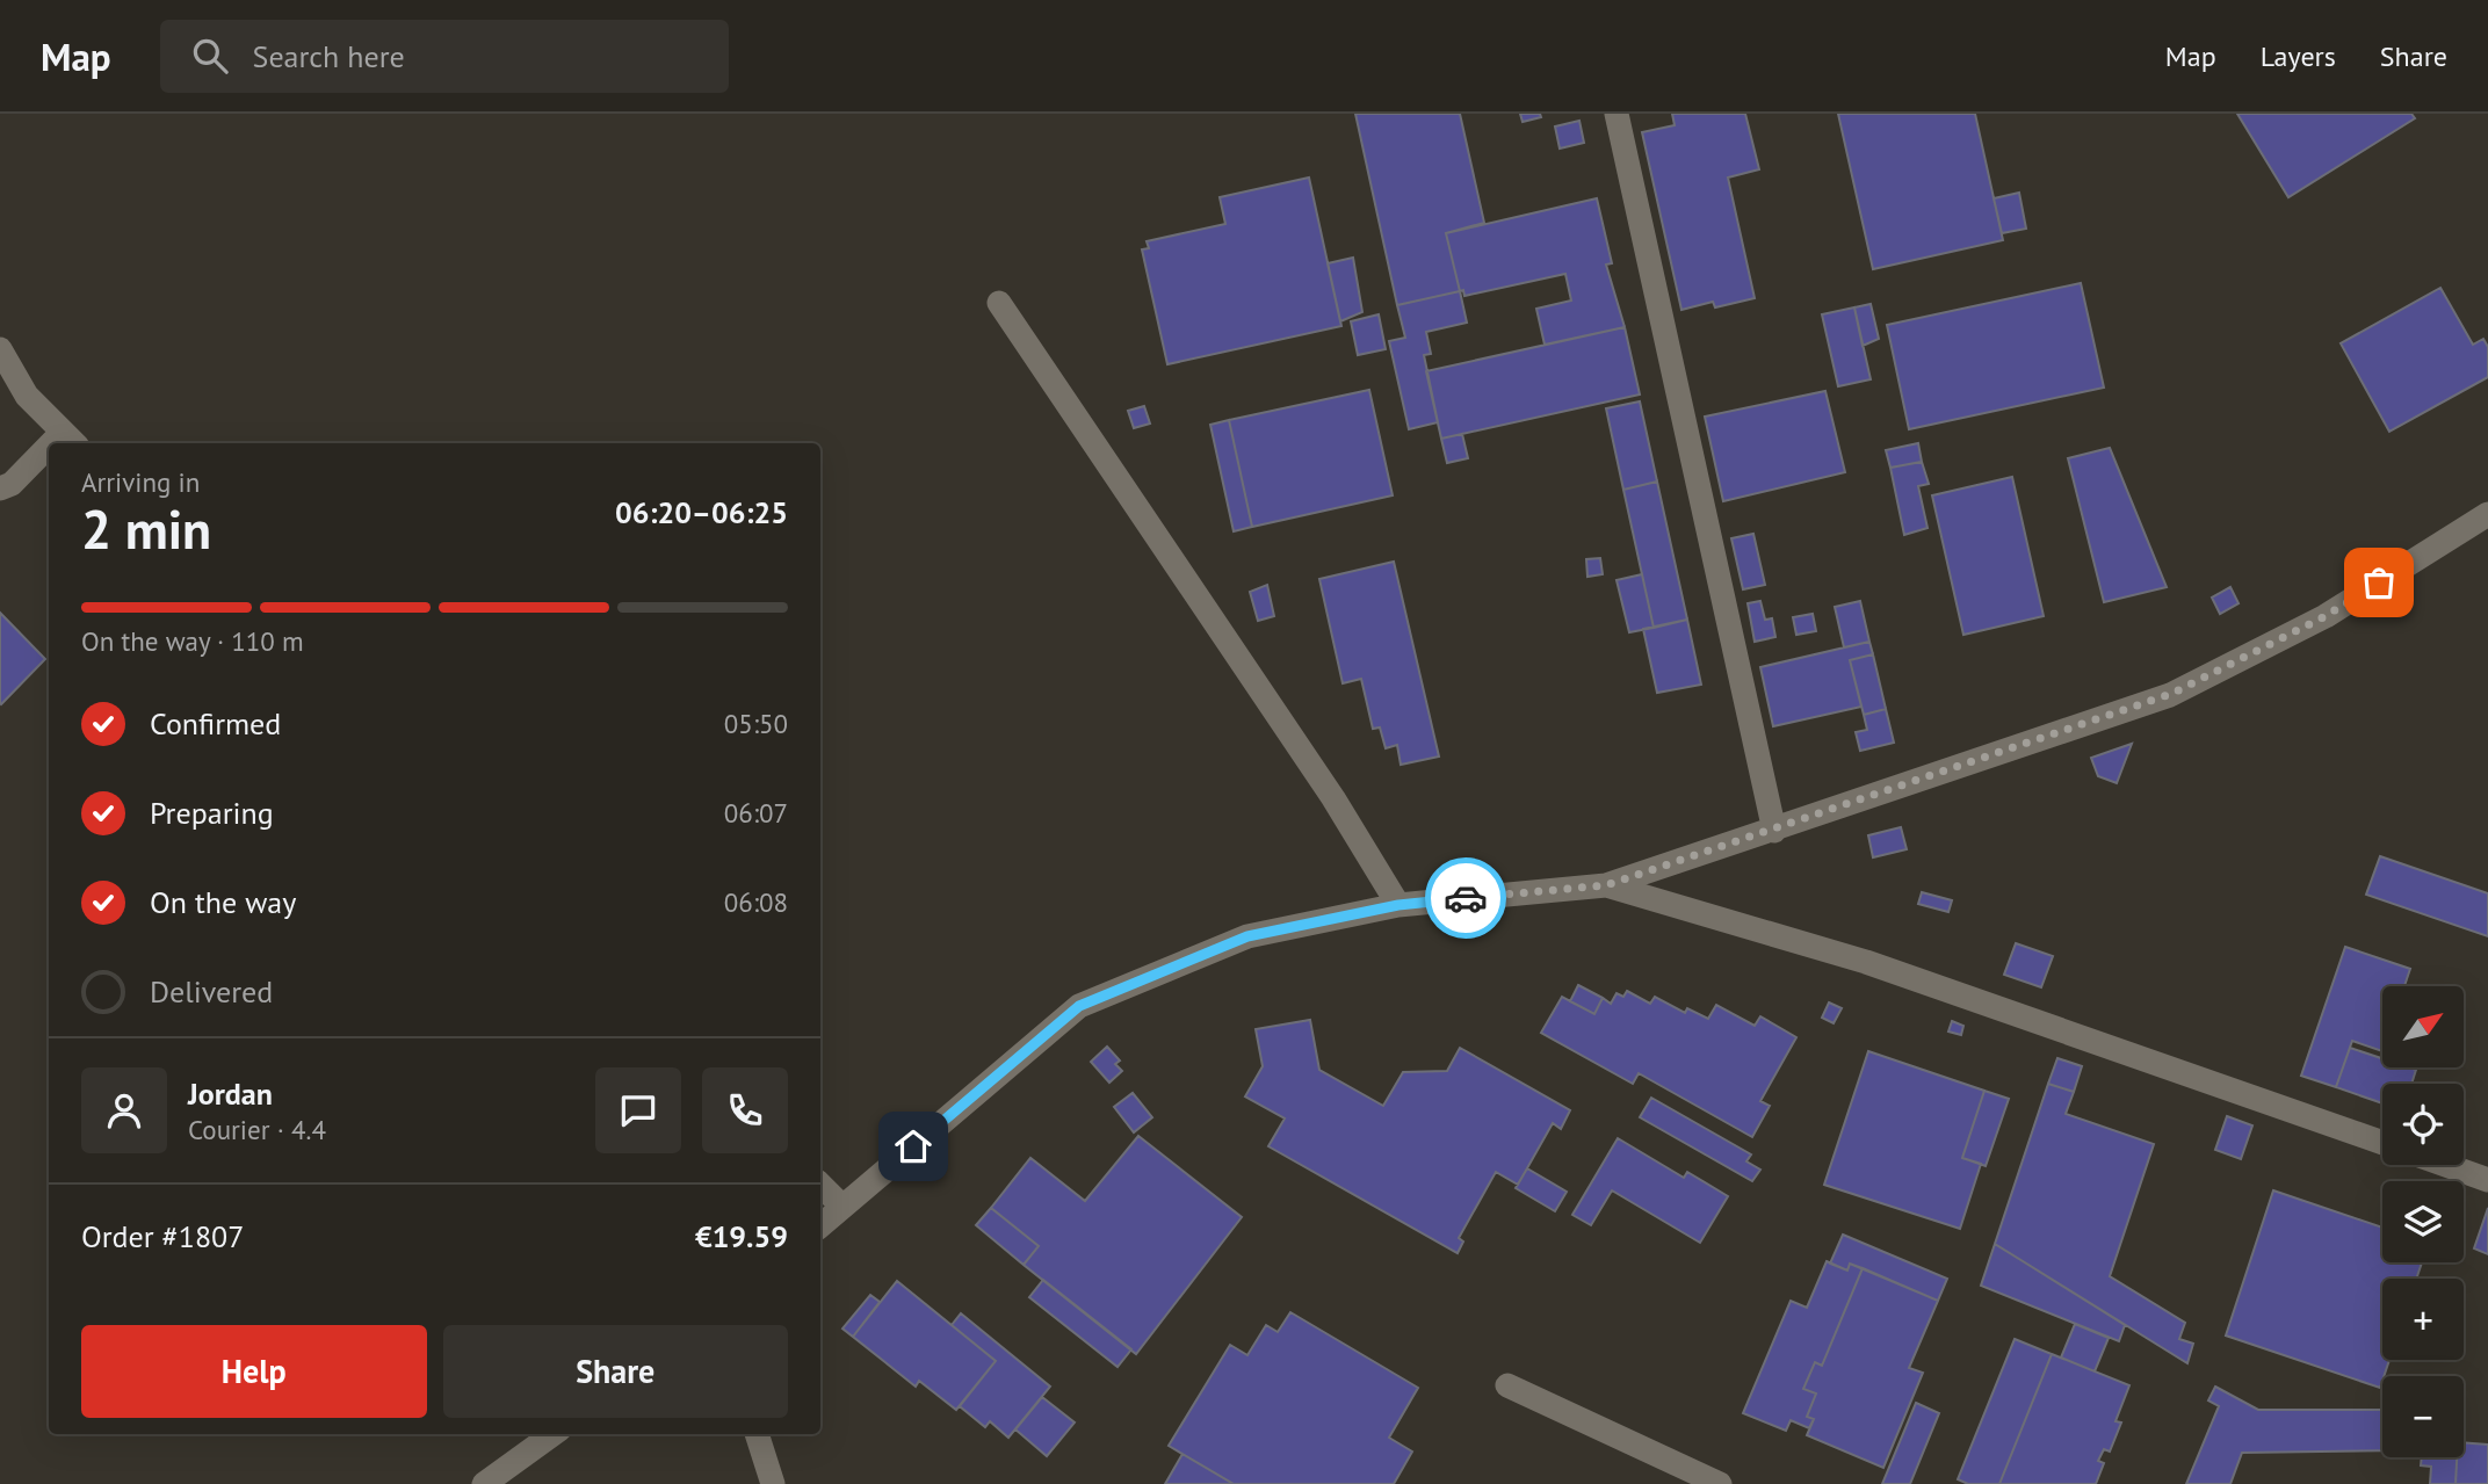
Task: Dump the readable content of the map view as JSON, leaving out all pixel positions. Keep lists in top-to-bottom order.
{
  "north": "top right",
  "page": {
    "header": "Map",
    "search": "Search here",
    "nav": ["Map", "Layers", "Share"],
    "heading": ["2 min", "Arriving in", "06:20–06:25"],
    "panel": [
      "Jordan",
      "Courier · 4.4",
      "Order #1807",
      "€19.59"
    ],
    "bar": "On the way · 110 m",
    "list": [
      ["Confirmed", "05:50"],
      ["Preparing", "06:07"],
      ["On the way", "06:08"],
      "Delivered"
    ],
    "map_buttons": ["+", "−"],
    "buttons": ["Help", "Share"]
  }
}
